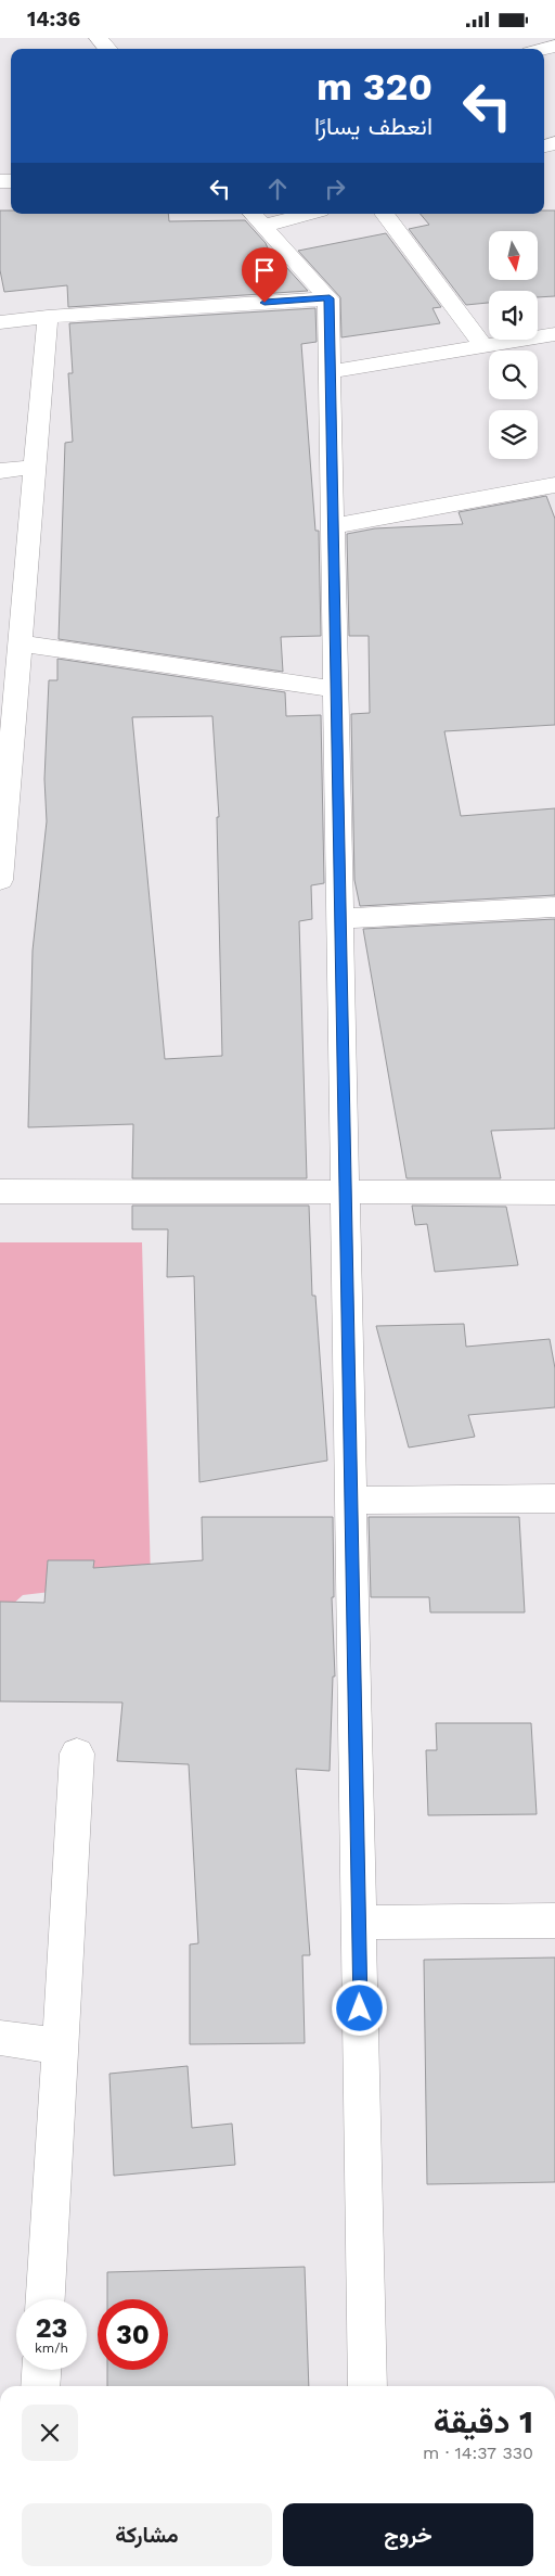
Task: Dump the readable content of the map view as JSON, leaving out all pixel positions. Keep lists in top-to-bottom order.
{
  "north": "bottom",
  "page": {
    "status": "14:36",
    "turn": ["320 m", "انعطف يسارًا"],
    "speed": "23 km/h",
    "limit": "30",
    "heading": ["1 دقيقة", "330 m · 14:37"],
    "buttons": ["خروج", "مشاركة"]
  }
}
